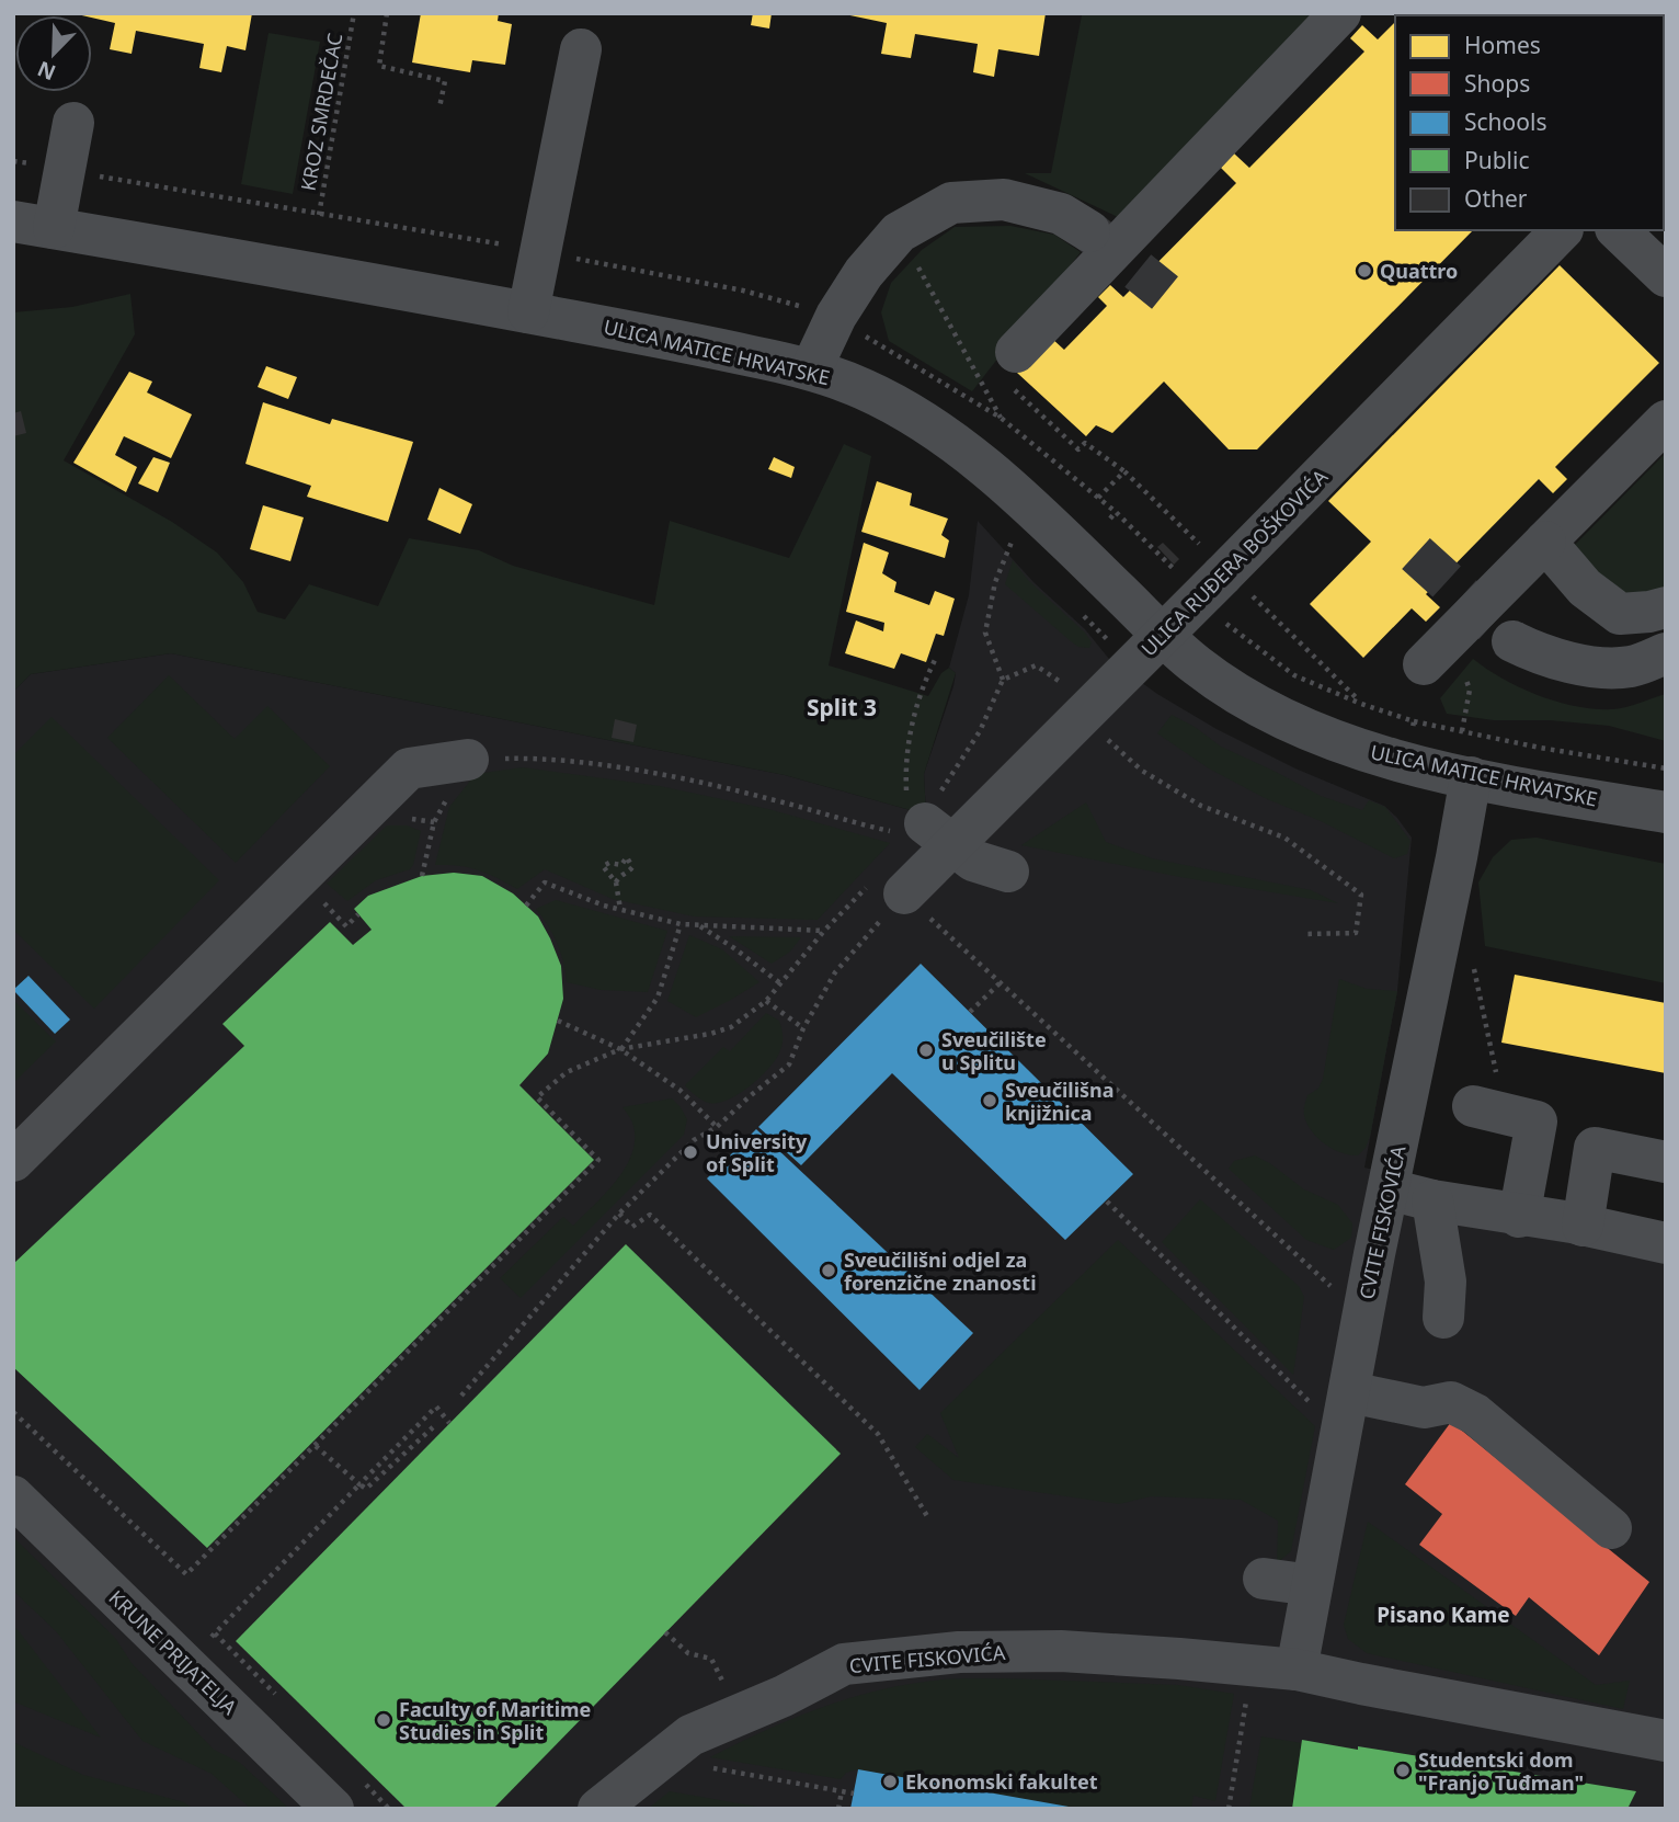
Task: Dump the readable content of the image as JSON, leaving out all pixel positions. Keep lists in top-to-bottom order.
{
  "streets": {
    "street": [
      "ULICA MATICE HRVATSKE",
      "ULICA RUĐERA BOŠKOVIĆA",
      "CVITE FISKOVIĆA",
      "KRUNE PRIJATELJA"
    ],
    "path": ["KROZ SMRDEČAC"]
  },
  "crossings": [
    ["ULICA MATICE HRVATSKE", "CVITE FISKOVIĆA"]
  ],
  "districts": ["Split 3", "Pisano Kame"],
  "places": [
    "Quattro",
    "Sveučilište u Splitu",
    "Sveučilišna knjižnica",
    "University of Split",
    "Sveučilišni odjel za forenzične znanosti",
    "Faculty of Maritime Studies in Split",
    "Studentski dom \"Franjo Tuđman\"",
    "Ekonomski fakultet"
  ],
  "legend": [
    "Homes",
    "Shops",
    "Schools",
    "Public",
    "Other"
  ],
  "north": "bottom left"
}
